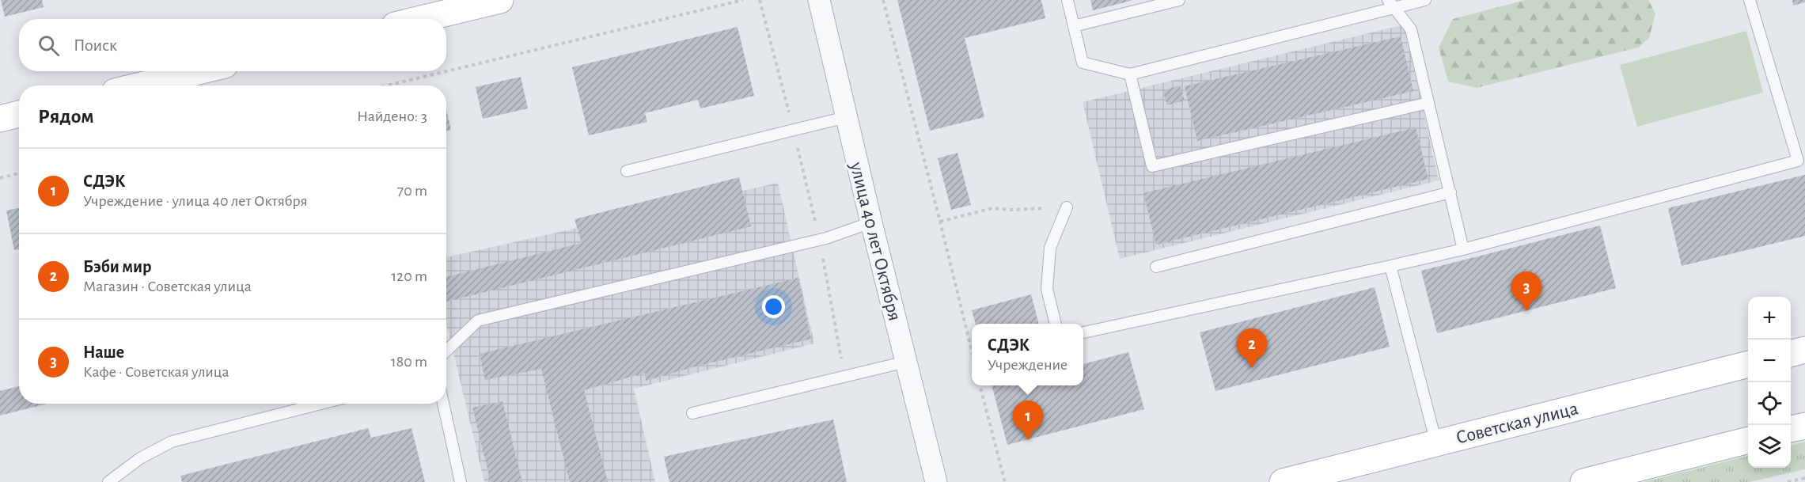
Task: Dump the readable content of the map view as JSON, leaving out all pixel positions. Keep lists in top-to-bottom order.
{
  "streets": {
    "main road": ["Советская улица"],
    "street": ["улица 40 лет Октября"]
  },
  "page": {
    "search": "Поиск",
    "heading": ["Рядом", "Найдено: 3"],
    "list": [
      {
        "mark": "1",
        "name": "СДЭК",
        "note": "Учреждение · улица 40 лет Октября",
        "value": "70 m"
      },
      {
        "mark": "2",
        "name": "Бэби мир",
        "note": "Магазин · Советская улица",
        "value": "120 m"
      },
      {
        "mark": "3",
        "name": "Наше",
        "note": "Кафе · Советская улица",
        "value": "180 m"
      }
    ],
    "pins": ["3", "2", "1"],
    "map_buttons": ["+", "−"],
    "popup": ["СДЭК", "Учреждение"]
  }
}
